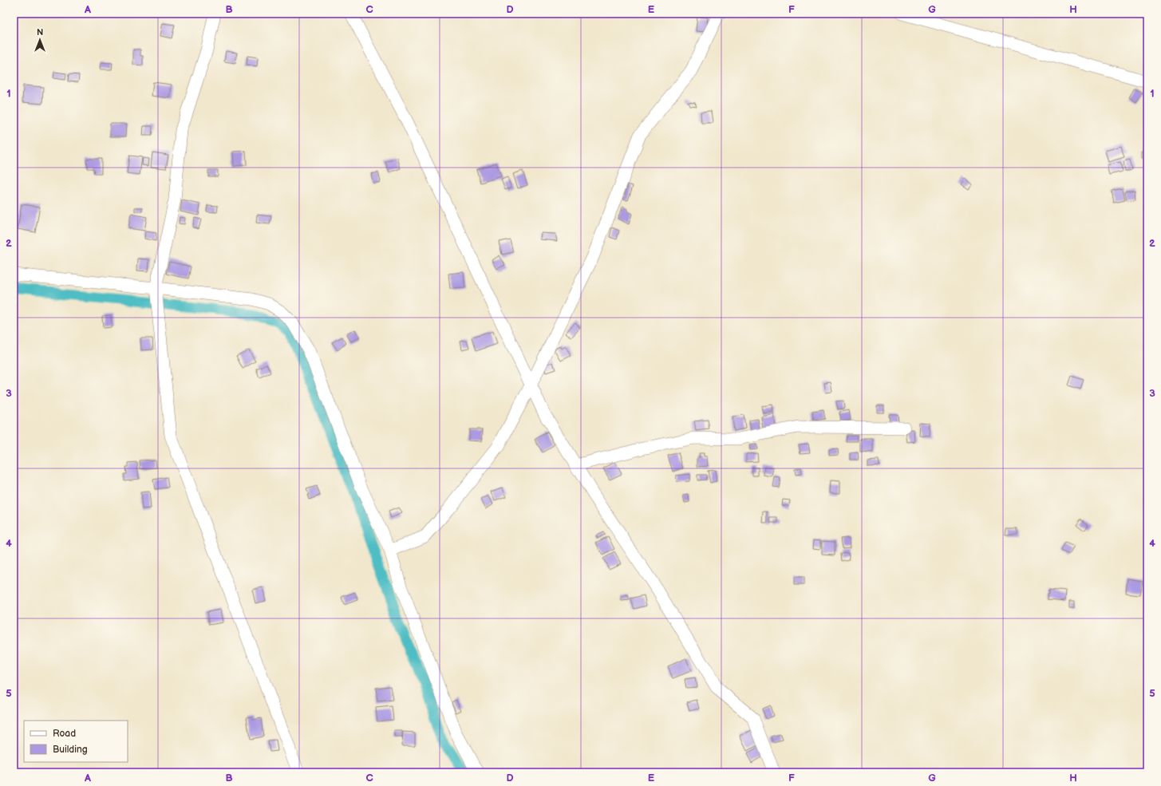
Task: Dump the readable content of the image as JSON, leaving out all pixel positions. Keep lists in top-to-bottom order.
{
  "legend": ["Road", "Building"],
  "north": "top",
  "grid": {
    "columns": [
      "A",
      "B",
      "C",
      "D",
      "E",
      "F",
      "G",
      "H"
    ],
    "rows": [
      "1",
      "2",
      "3",
      "4",
      "5"
    ]
  }
}
